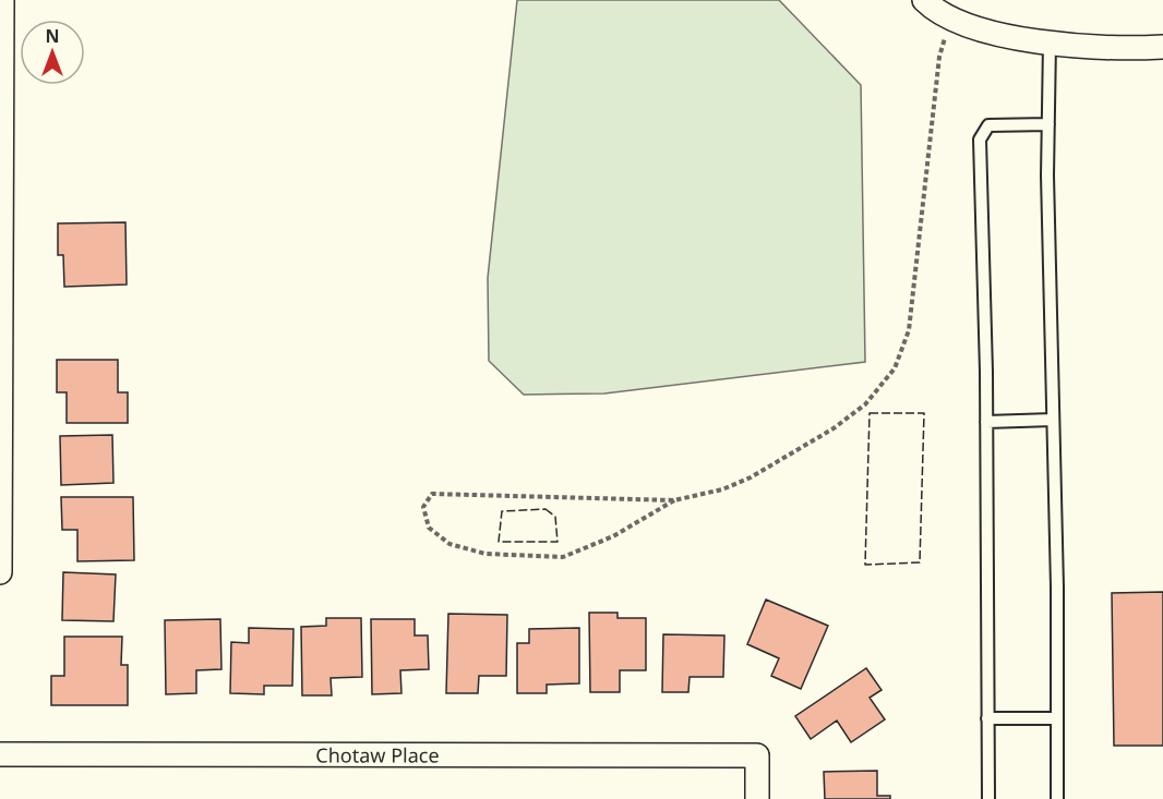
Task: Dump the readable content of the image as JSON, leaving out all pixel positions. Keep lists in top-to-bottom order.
{
  "streets": {
    "street": ["Chotaw Place"]
  },
  "north": "top"
}
